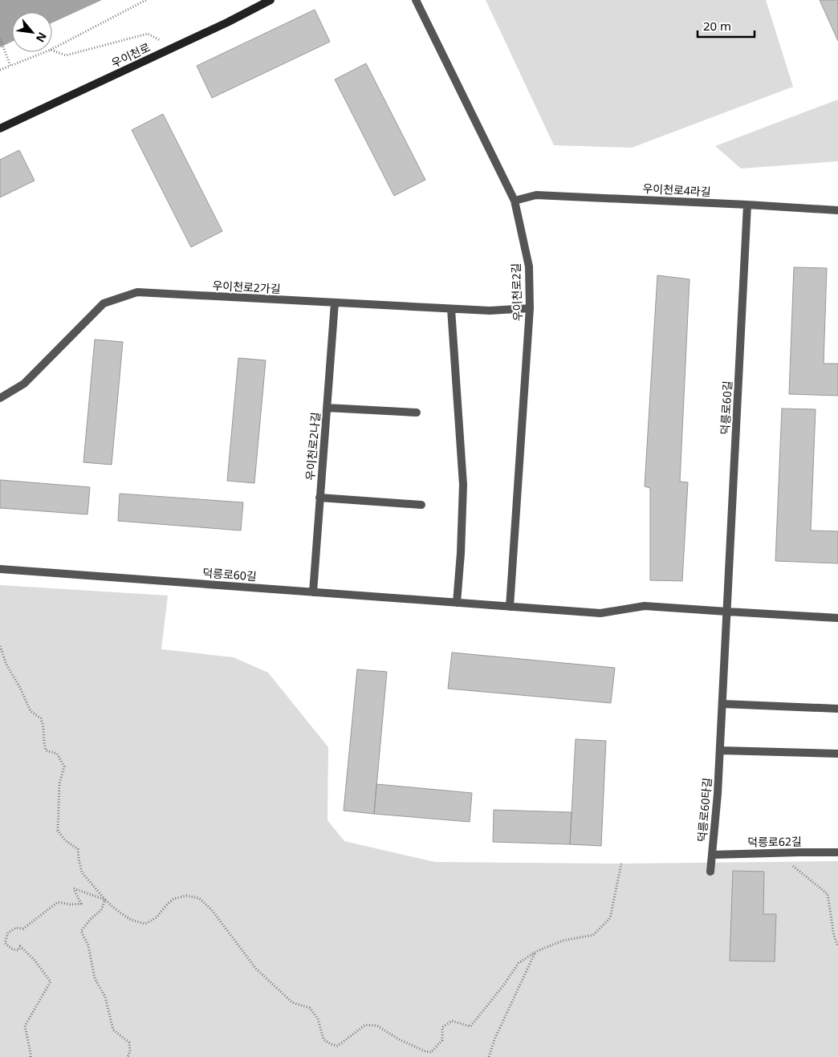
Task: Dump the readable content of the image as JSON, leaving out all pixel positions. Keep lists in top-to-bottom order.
{
  "streets": {
    "street": [
      "우이천로",
      "우이천로4라길",
      "우이천로2가길",
      "우이천로2길",
      "덕릉로60길",
      "우이천로2나길",
      "덕릉로60타길",
      "덕릉로62길"
    ]
  },
  "crossings": [
    ["우이천로4라길", "우이천로2길"],
    ["우이천로4라길", "덕릉로60길"],
    ["우이천로2가길", "우이천로2길"],
    ["우이천로2가길", "우이천로2나길"],
    ["우이천로2길", "덕릉로60길"],
    ["덕릉로60길", "우이천로2나길"],
    ["덕릉로60길", "덕릉로60타길"],
    ["덕릉로60타길", "덕릉로62길"]
  ],
  "scale_bar": "20 m",
  "north": "bottom right"
}
